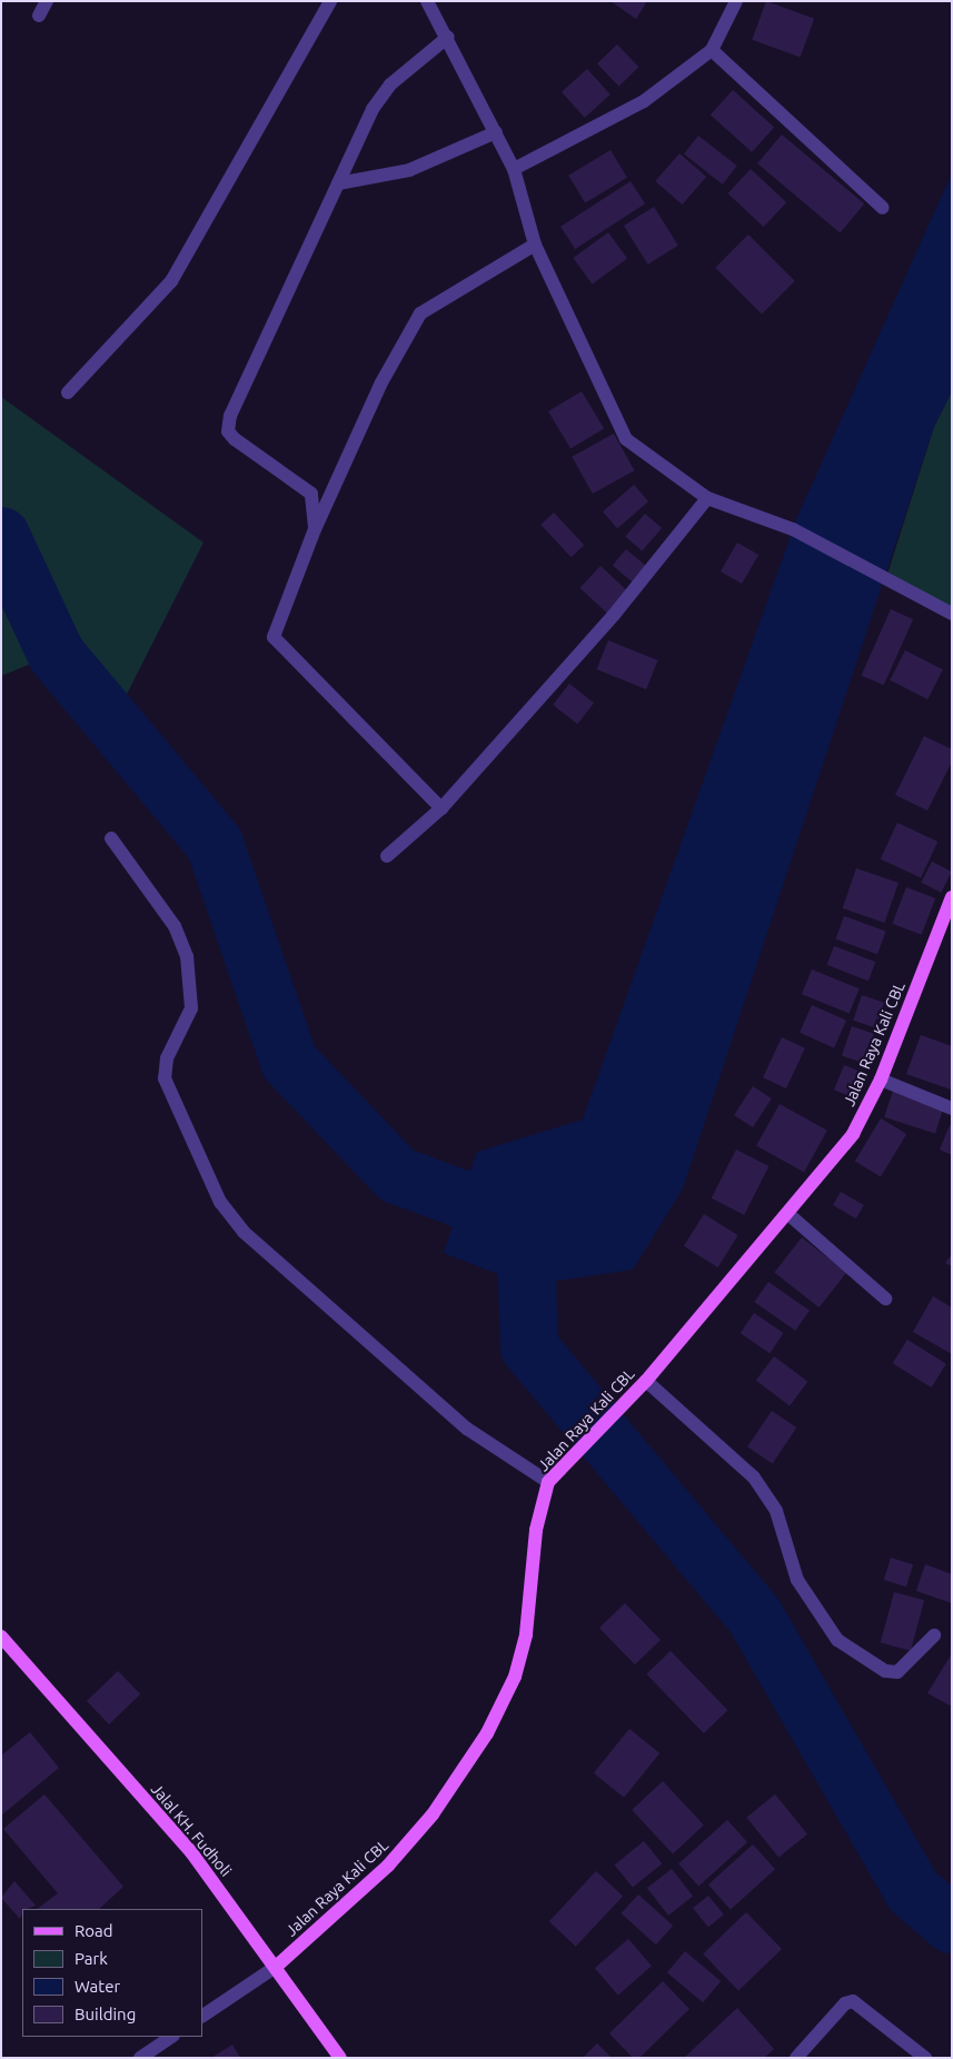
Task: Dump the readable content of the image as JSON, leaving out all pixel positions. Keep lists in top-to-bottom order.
{
  "streets": {
    "main road": ["Jalan Raya Kali CBL", "Jalal KH. Fudholi"]
  },
  "crossings": [
    ["Jalan Raya Kali CBL", "Jalal KH. Fudholi"]
  ],
  "legend": [
    "Road",
    "Park",
    "Water",
    "Building"
  ]
}
